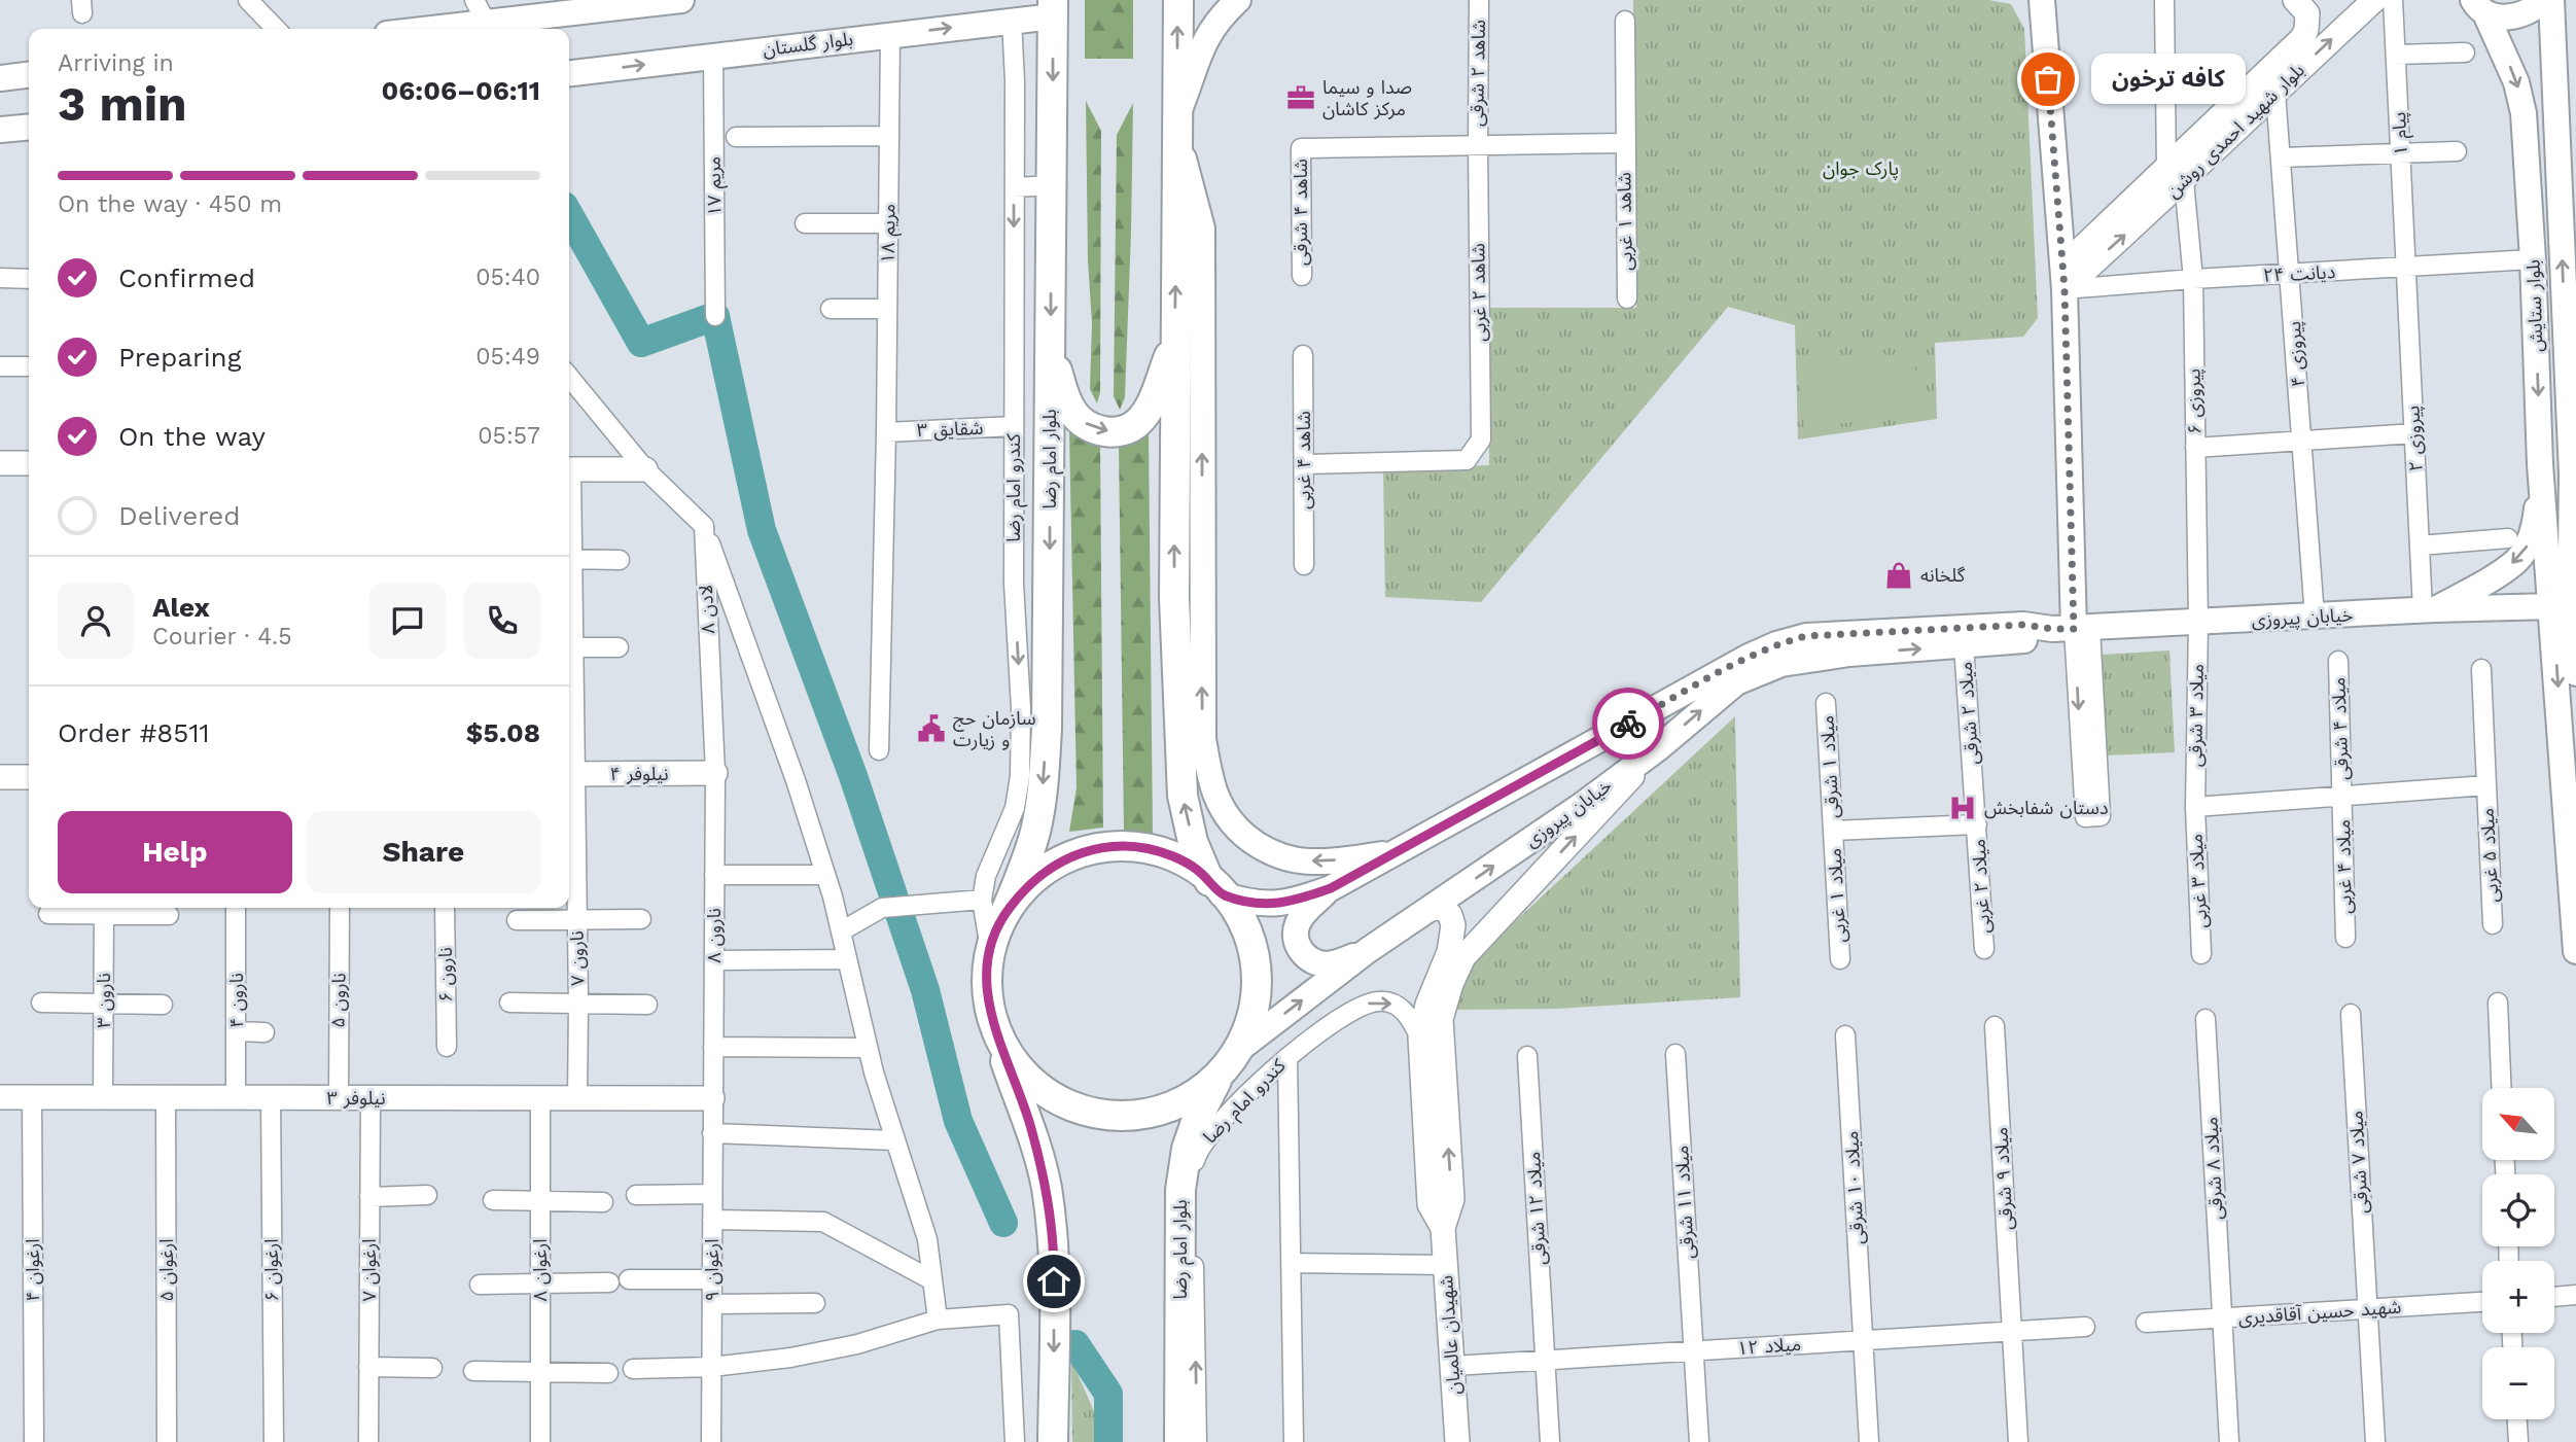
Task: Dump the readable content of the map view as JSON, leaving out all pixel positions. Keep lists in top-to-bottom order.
{
  "streets": {
    "main road": [
      "بلوار گلستان",
      "بلوار ستایش",
      "بلوار امام رضا",
      "خیابان پیروزی"
    ],
    "street": [
      "شاهد ۲ شرقی",
      "بلوار شهید احمدی روشن",
      "پیام ۱",
      "مریم ۱۷",
      "شاهد ۴ شرقی",
      "شاهد ۱ غربی",
      "مریم ۱۸",
      "دیانت ۲۴",
      "شاهد ۲ غربی",
      "پیروزی ۴",
      "پیروزی ۶",
      "شقایق ۳",
      "پیروزی ۲",
      "شاهد ۴ غربی",
      "کندرو امام رضا",
      "لادن ۸",
      "میلاد ۲ شرقی",
      "میلاد ۳ شرقی",
      "میلاد ۴ شرقی",
      "میلاد ۱ شرقی",
      "نیلوفر ۴",
      "میلاد ۵ غربی",
      "میلاد ۴ غربی",
      "میلاد ۳ غربی",
      "میلاد ۲ غربی",
      "میلاد ۱ غربی",
      "نارون ۸",
      "نارون ۷",
      "نارون ۶",
      "نارون ۳",
      "نارون ۴",
      "نارون ۵",
      "نیلوفر ۳",
      "میلاد ۷ شرقی",
      "میلاد ۸ شرقی",
      "میلاد ۹ شرقی",
      "میلاد ۱۰ شرقی",
      "میلاد ۱۱ شرقی",
      "میلاد ۱۲ شرقی",
      "ارغوان ۴",
      "ارغوان ۵",
      "ارغوان ۶",
      "ارغوان ۷",
      "ارغوان ۸",
      "ارغوان ۹",
      "شهید حسین آقاقدیری",
      "شهیدان عالمیان",
      "میلاد ۱۲"
    ]
  },
  "crossings": [
    ["بلوار گلستان", "مریم ۱۷"],
    ["بلوار گلستان", "مریم ۱۸"],
    ["بلوار گلستان", "بلوار امام رضا"],
    ["بلوار گلستان", "کندرو امام رضا"],
    ["شاهد ۲ شرقی", "شاهد ۴ شرقی"],
    ["شاهد ۲ شرقی", "شاهد ۲ غربی"],
    ["بلوار شهید احمدی روشن", "دیانت ۲۴"],
    ["بلوار شهید احمدی روشن", "پیروزی ۴"],
    ["بلوار شهید احمدی روشن", "پیروزی ۶"],
    ["پیام ۱", "دیانت ۲۴"],
    ["پیام ۱", "پیروزی ۲"],
    ["شاهد ۴ شرقی", "شاهد ۲ غربی"],
    ["مریم ۱۸", "شقایق ۳"],
    ["دیانت ۲۴", "بلوار ستایش"],
    ["دیانت ۲۴", "پیروزی ۴"],
    ["دیانت ۲۴", "پیروزی ۶"],
    ["دیانت ۲۴", "پیروزی ۲"],
    ["شاهد ۲ غربی", "شاهد ۴ غربی"],
    ["بلوار ستایش", "خیابان پیروزی"],
    ["پیروزی ۴", "خیابان پیروزی"],
    ["پیروزی ۶", "خیابان پیروزی"],
    ["پیروزی ۶", "میلاد ۳ شرقی"],
    ["شقایق ۳", "کندرو امام رضا"],
    ["پیروزی ۲", "خیابان پیروزی"],
    ["بلوار امام رضا", "کندرو امام رضا"],
    ["بلوار امام رضا", "خیابان پیروزی"],
    ["لادن ۸", "نیلوفر ۴"],
    ["لادن ۸", "نارون ۸"],
    ["خیابان پیروزی", "میلاد ۲ شرقی"],
    ["خیابان پیروزی", "میلاد ۳ شرقی"],
    ["میلاد ۲ شرقی", "میلاد ۲ غربی"],
    ["میلاد ۳ شرقی", "میلاد ۳ غربی"],
    ["میلاد ۴ شرقی", "میلاد ۴ غربی"],
    ["میلاد ۱ شرقی", "میلاد ۱ غربی"],
    ["نیلوفر ۴", "نارون ۸"],
    ["نیلوفر ۴", "نارون ۷"],
    ["نارون ۸", "نیلوفر ۳"],
    ["نارون ۸", "ارغوان ۹"],
    ["نارون ۷", "نیلوفر ۳"],
    ["نارون ۳", "نیلوفر ۳"],
    ["نارون ۴", "نیلوفر ۳"],
    ["نارون ۵", "نیلوفر ۳"],
    ["نیلوفر ۳", "ارغوان ۴"],
    ["نیلوفر ۳", "ارغوان ۵"],
    ["نیلوفر ۳", "ارغوان ۶"],
    ["نیلوفر ۳", "ارغوان ۷"],
    ["نیلوفر ۳", "ارغوان ۸"],
    ["نیلوفر ۳", "ارغوان ۹"],
    ["میلاد ۷ شرقی", "شهید حسین آقاقدیری"],
    ["میلاد ۸ شرقی", "شهید حسین آقاقدیری"],
    ["میلاد ۹ شرقی", "میلاد ۱۲"],
    ["میلاد ۱۰ شرقی", "میلاد ۱۲"],
    ["میلاد ۱۱ شرقی", "میلاد ۱۲"],
    ["میلاد ۱۲ شرقی", "میلاد ۱۲"],
    ["شهیدان عالمیان", "میلاد ۱۲"]
  ],
  "parks": ["پارک جوان"],
  "places": {
    "other": ["کافه ترخون"],
    "office": ["صدا و سیما مرکز کاشان"],
    "shop": ["گلخانه"],
    "public building": ["سازمان حج و زیارت"],
    "hospital": ["دستان شفابخش"]
  },
  "north": "top left",
  "page": {
    "heading": ["3 min", "Arriving in", "06:06–06:11"],
    "panel": [
      "Alex",
      "Courier · 4.5",
      "Order #8511",
      "$5.08"
    ],
    "bubble": "کافه ترخون",
    "bar": "On the way · 450 m",
    "list": [
      ["Confirmed", "05:40"],
      ["Preparing", "05:49"],
      ["On the way", "05:57"],
      "Delivered"
    ],
    "buttons": ["Help", "Share"],
    "map_buttons": ["+", "−"]
  }
}
